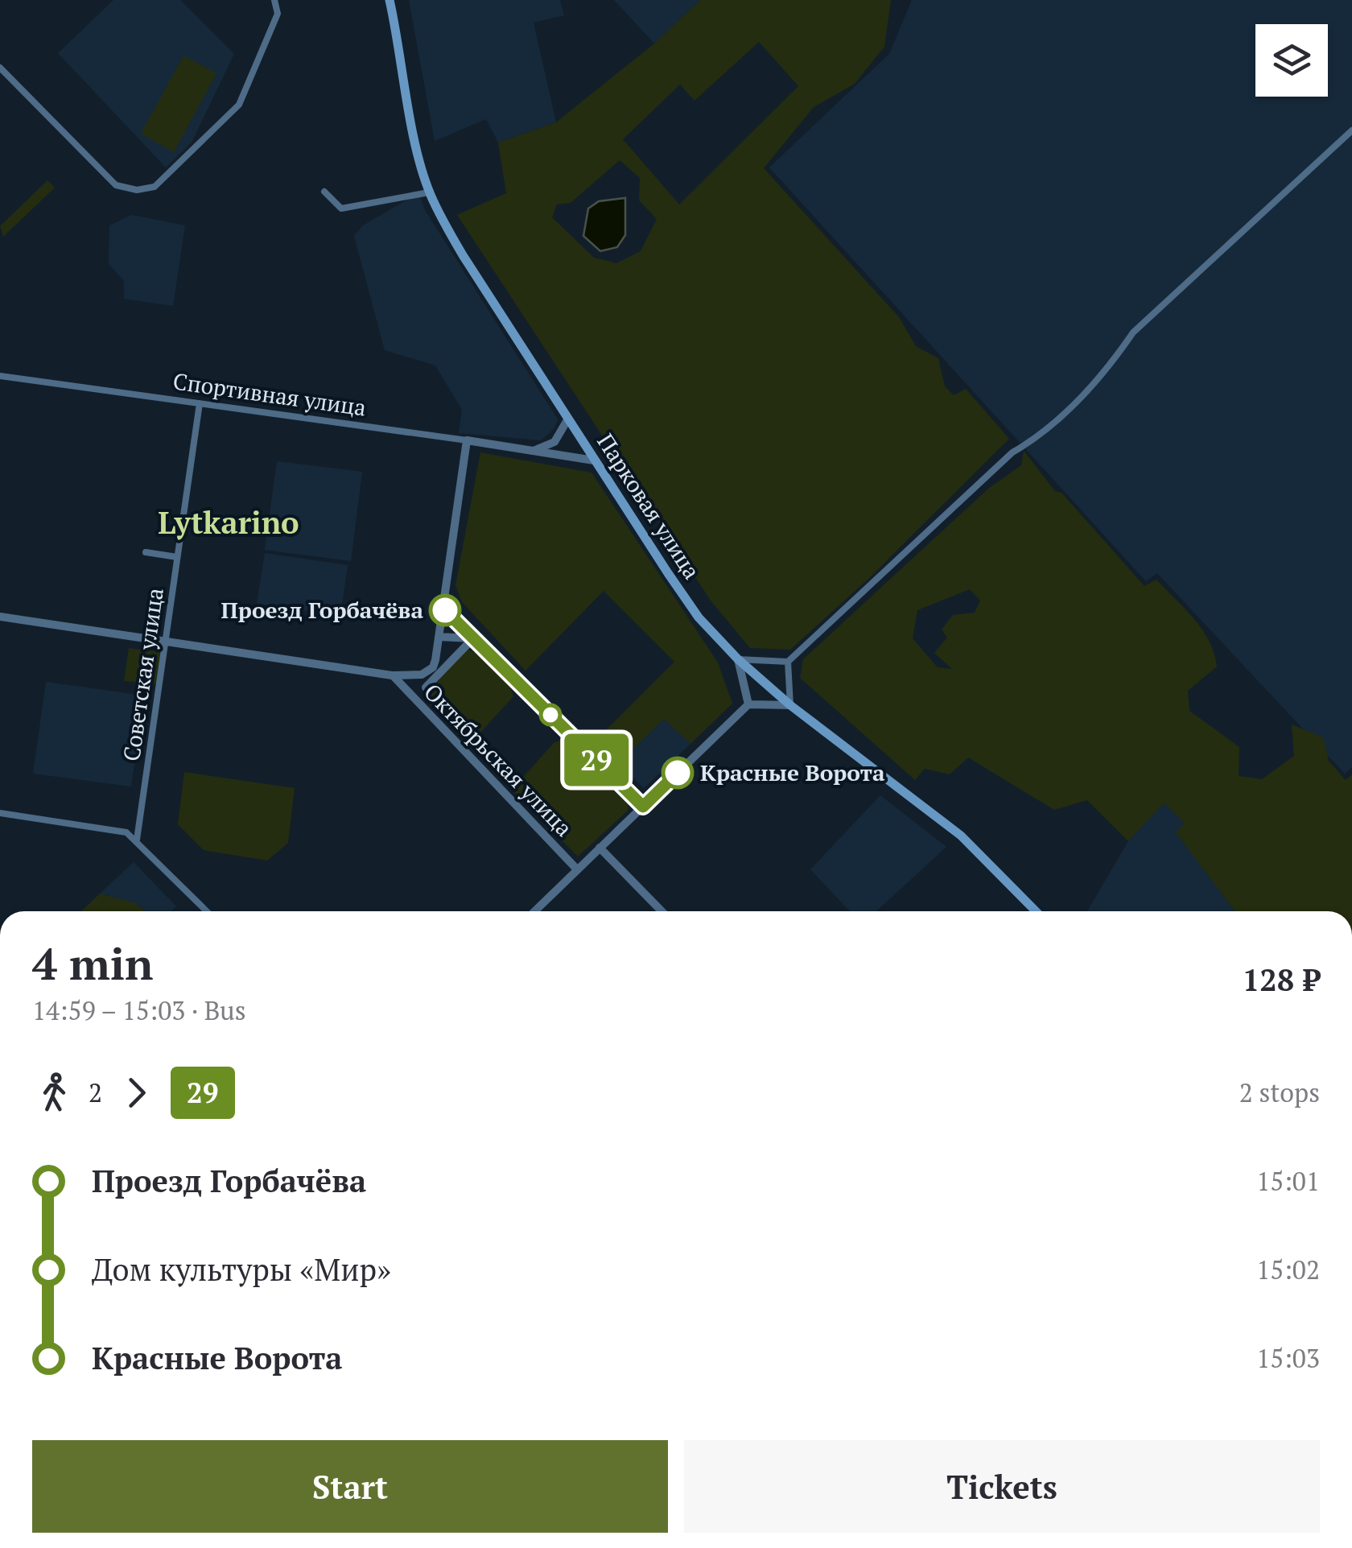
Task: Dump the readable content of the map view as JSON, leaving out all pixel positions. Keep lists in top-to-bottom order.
{
  "streets": {
    "main road": ["Парковая улица"],
    "street": ["Спортивная улица", "Советская улица", "Октябрьская улица"]
  },
  "crossings": [
    ["Спортивная улица", "Парковая улица"],
    ["Спортивная улица", "Советская улица"]
  ],
  "districts": ["Lytkarino"],
  "places": ["Проезд Горбачёва", "Красные Ворота"],
  "lines": ["bus line 29"],
  "page": {
    "on_map": "29",
    "heading": ["4 min", "14:59 – 15:03 · Bus", "128 ₽"],
    "legs": ["2", "29", "2 stops"],
    "list": [
      {
        "name": "Проезд Горбачёва",
        "value": "15:01"
      },
      {
        "name": "Дом культуры «Мир»",
        "value": "15:02"
      },
      {
        "name": "Красные Ворота",
        "value": "15:03"
      }
    ],
    "buttons": ["Start", "Tickets"]
  }
}
